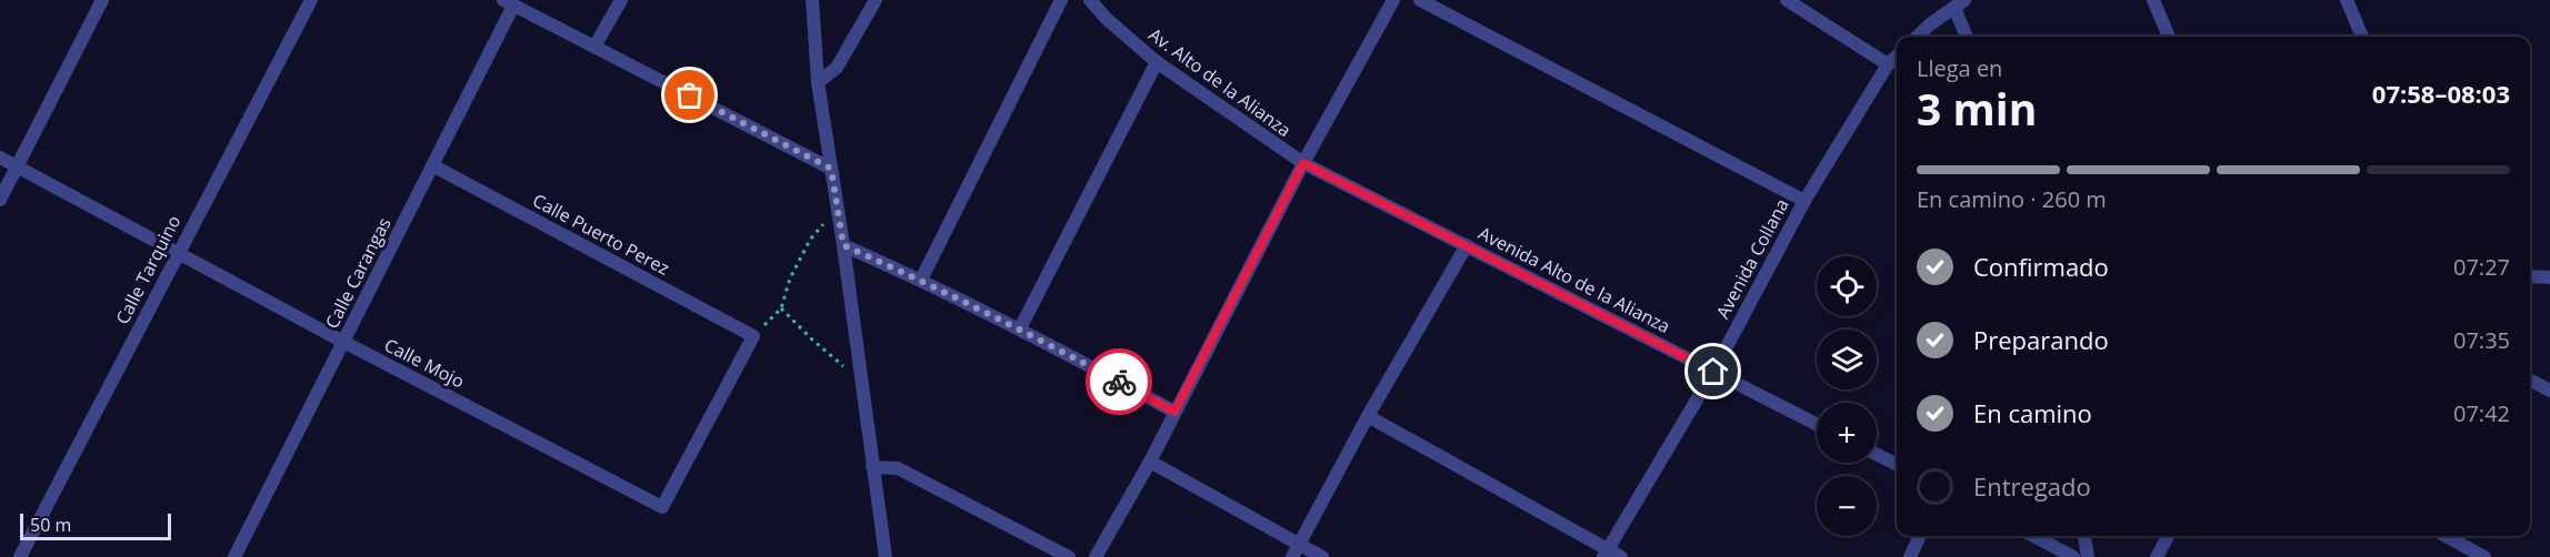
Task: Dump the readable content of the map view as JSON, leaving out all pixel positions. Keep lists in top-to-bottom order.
{
  "streets": {
    "street": [
      "Av. Alto de la Alianza",
      "Calle Puerto Perez",
      "Avenida Collana",
      "Calle Tarquino",
      "Calle Carangas",
      "Avenida Alto de la Alianza",
      "Calle Mojo"
    ]
  },
  "crossings": [
    ["Av. Alto de la Alianza", "Avenida Alto de la Alianza"],
    ["Calle Puerto Perez", "Calle Carangas"],
    ["Calle Puerto Perez", "Calle Mojo"],
    ["Avenida Collana", "Avenida Alto de la Alianza"],
    ["Calle Tarquino", "Calle Mojo"],
    ["Calle Carangas", "Calle Mojo"]
  ],
  "scale_bar": "50 m",
  "page": {
    "heading": ["3 min", "Llega en", "07:58–08:03"],
    "bar": "En camino · 260 m",
    "list": [
      ["Confirmado", "07:27"],
      ["Preparando", "07:35"],
      ["En camino", "07:42"],
      "Entregado"
    ],
    "map_buttons": ["+", "−"],
    "scale": "50 m"
  }
}
